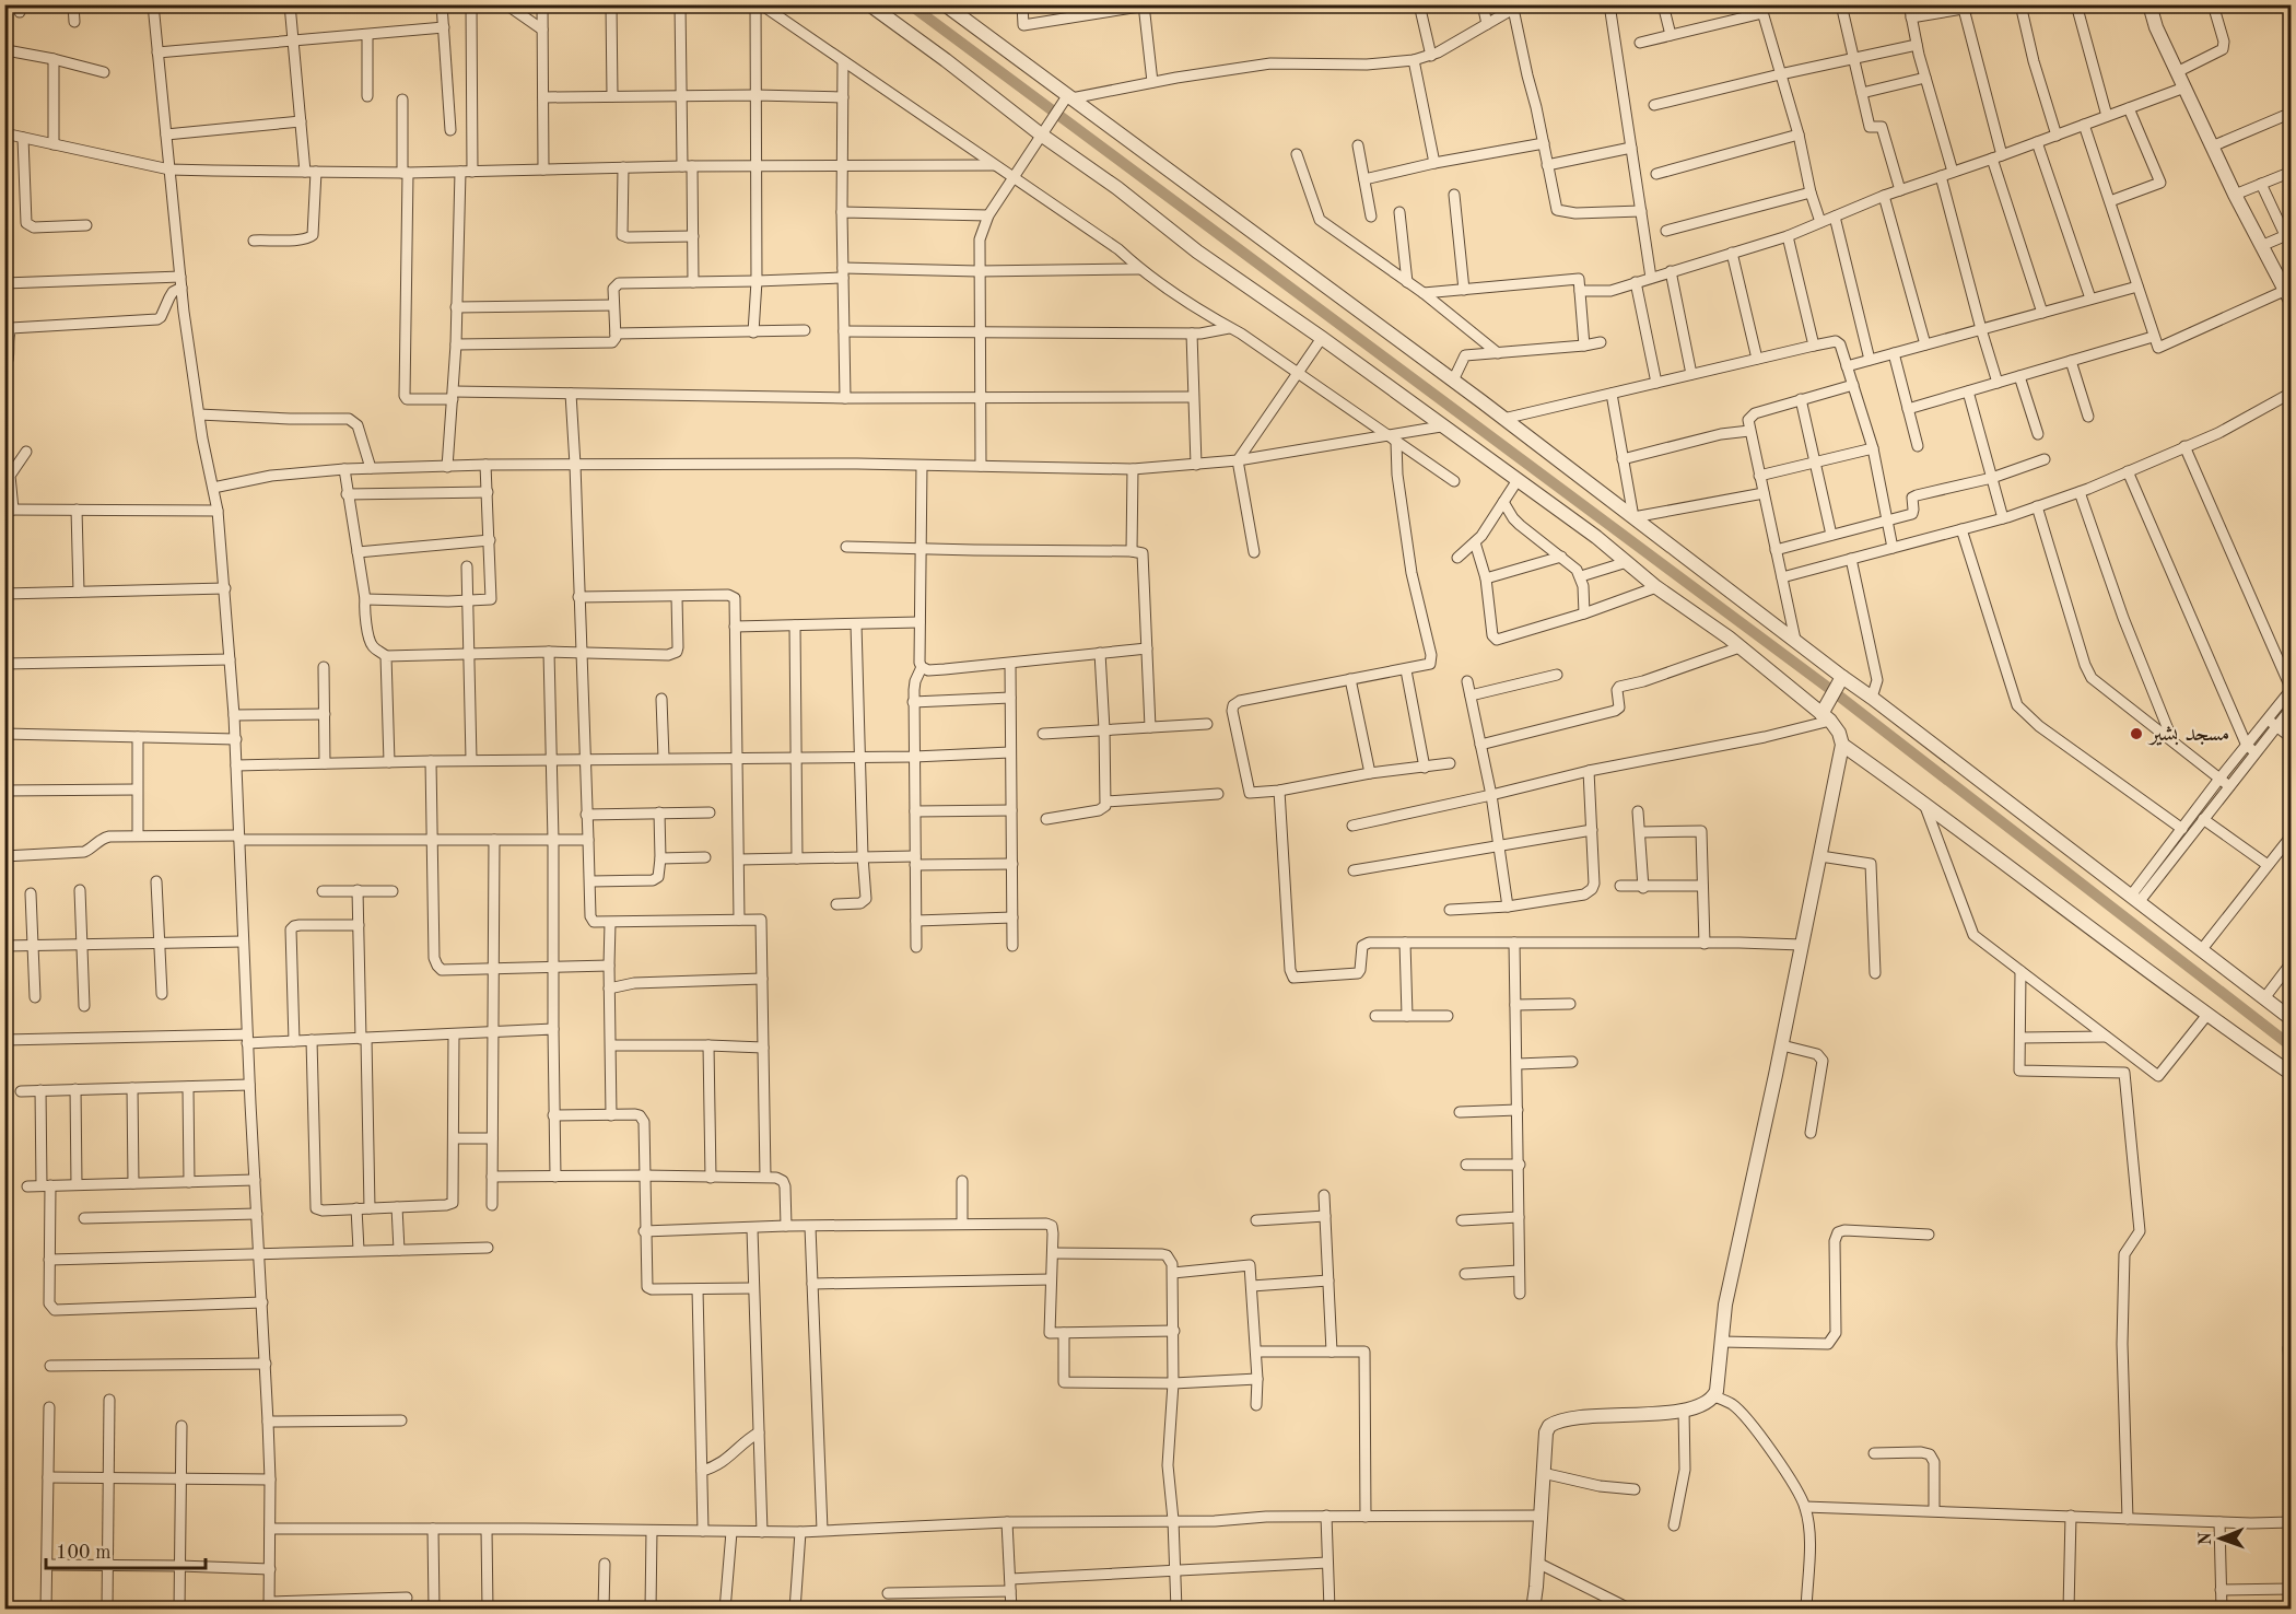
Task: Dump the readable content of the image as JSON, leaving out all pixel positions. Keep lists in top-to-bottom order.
{
  "places": ["مسجد بشیر"],
  "scale_bar": "100 m",
  "north": "left"
}
